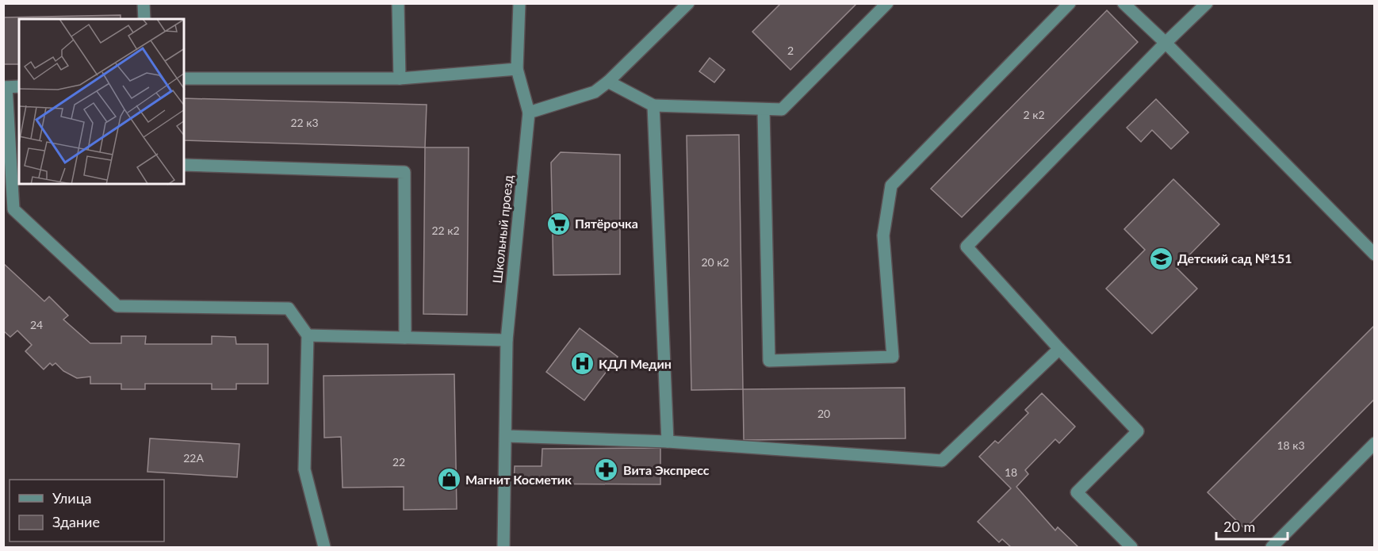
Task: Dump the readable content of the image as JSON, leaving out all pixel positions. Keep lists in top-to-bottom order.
{
  "streets": {
    "street": ["Школьный проезд"]
  },
  "places": {
    "supermarket": ["Пятёрочка"],
    "school or university": ["Детский сад №151"],
    "hospital": ["КДЛ Медин"],
    "pharmacy": ["Вита Экспресс"],
    "shop": ["Магнит Косметик"]
  },
  "house_numbers": [
    "2",
    "2 к2",
    "22 к3",
    "22 к2",
    "20 к2",
    "24",
    "20",
    "18 к3",
    "22А",
    "22",
    "18"
  ],
  "legend": ["Улица", "Здание"],
  "scale_bar": "20 m"
}
